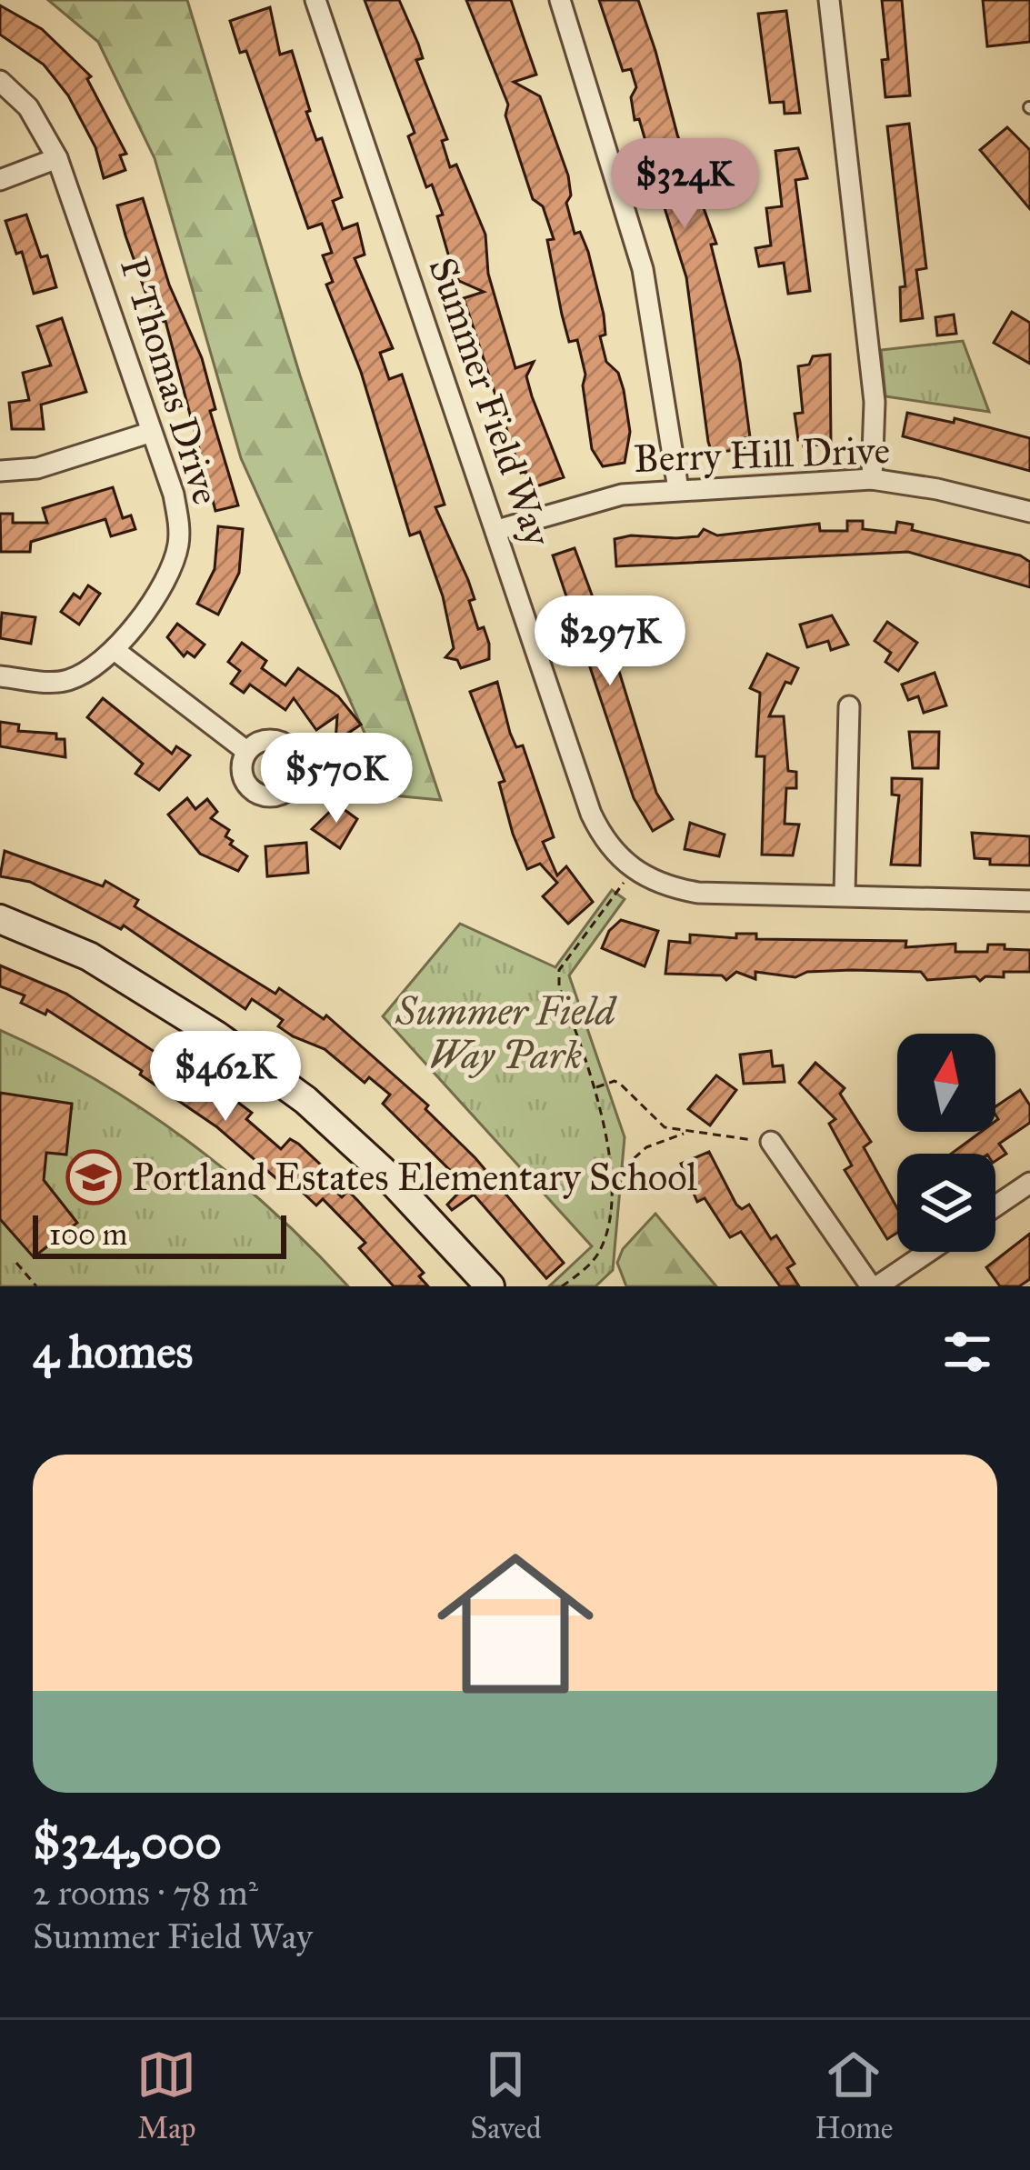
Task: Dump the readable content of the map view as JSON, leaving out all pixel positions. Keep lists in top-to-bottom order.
{
  "streets": {
    "street": ["P Thomas Drive", "Summer Field Way", "Berry Hill Drive"]
  },
  "crossings": [
    ["Summer Field Way", "Berry Hill Drive"]
  ],
  "parks": ["Summer Field Way Park"],
  "places": {
    "school or university": ["Portland Estates Elementary School"]
  },
  "scale_bar": "100 m",
  "north": "top",
  "page": {
    "price": [
      "$324K",
      "$297K",
      "$570K",
      "$462K"
    ],
    "scale": "100 m",
    "heading": "4 homes",
    "list": [
      {
        "name": "$324,000",
        "note": "2 rooms · 78 m² · Summer Field Way"
      }
    ],
    "tabs": ["Map", "Saved", "Home"]
  }
}
